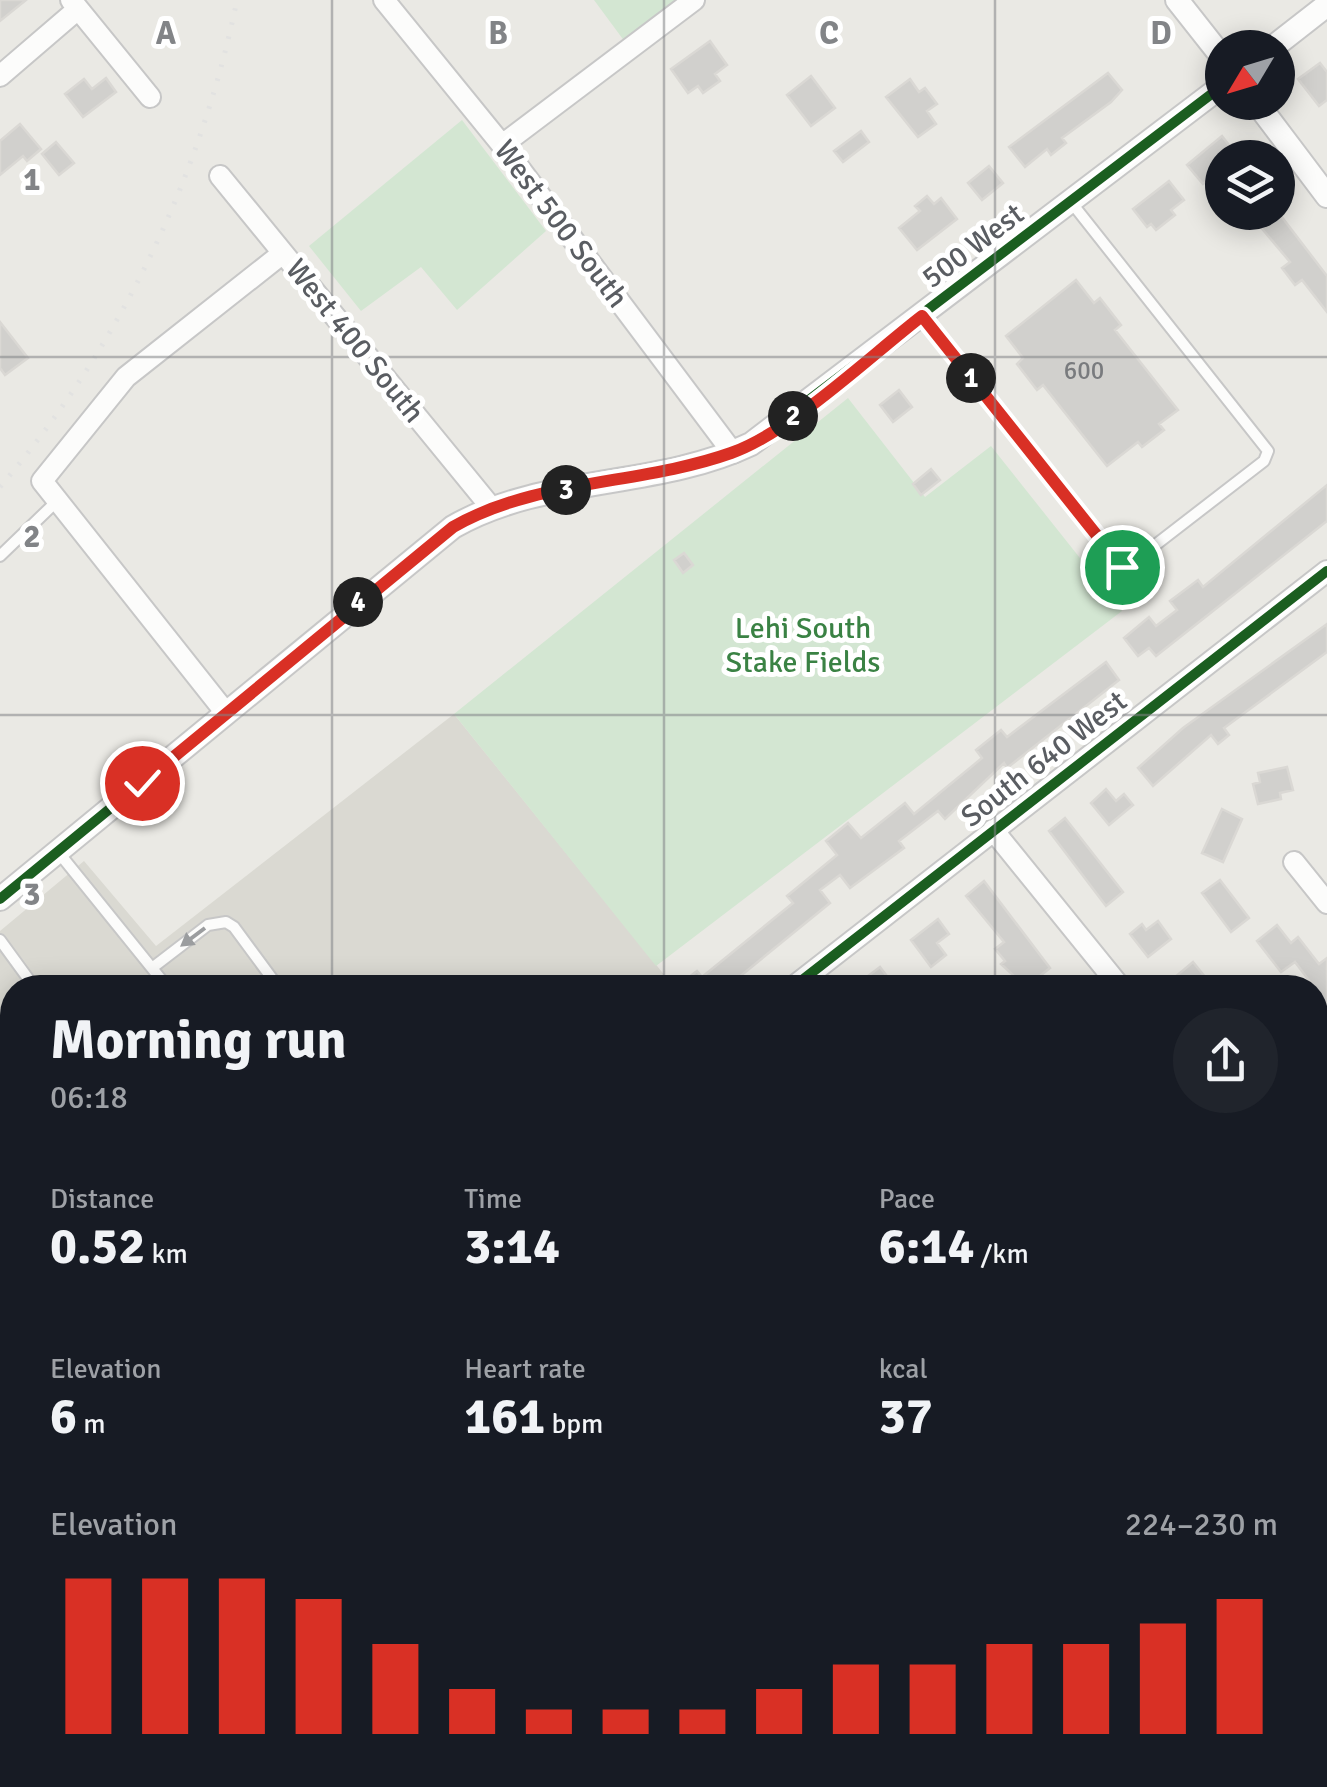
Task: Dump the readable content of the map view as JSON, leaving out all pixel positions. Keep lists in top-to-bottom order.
{
  "streets": {
    "street": [
      "West 500 South",
      "500 West",
      "West 400 South",
      "South 640 West"
    ]
  },
  "crossings": [
    ["West 500 South", "500 West"],
    ["500 West", "West 400 South"]
  ],
  "parks": ["Lehi South Stake Fields"],
  "house_numbers": ["600"],
  "north": "bottom left",
  "page": {
    "pins": [
      "1",
      "2",
      "3",
      "4"
    ],
    "heading": ["Morning run", "06:18"],
    "stats": [
      ["Distance", "0.52 km"],
      ["Time", "3:14"],
      ["Pace", "6:14 /km"],
      ["Elevation", "6 m"],
      ["Heart rate", "161 bpm"],
      ["kcal", "37"]
    ],
    "chart": ["Elevation", "224–230 m"]
  },
  "grid": {
    "columns": [
      "A",
      "B",
      "C",
      "D"
    ],
    "rows": ["1", "2", "3"]
  }
}
